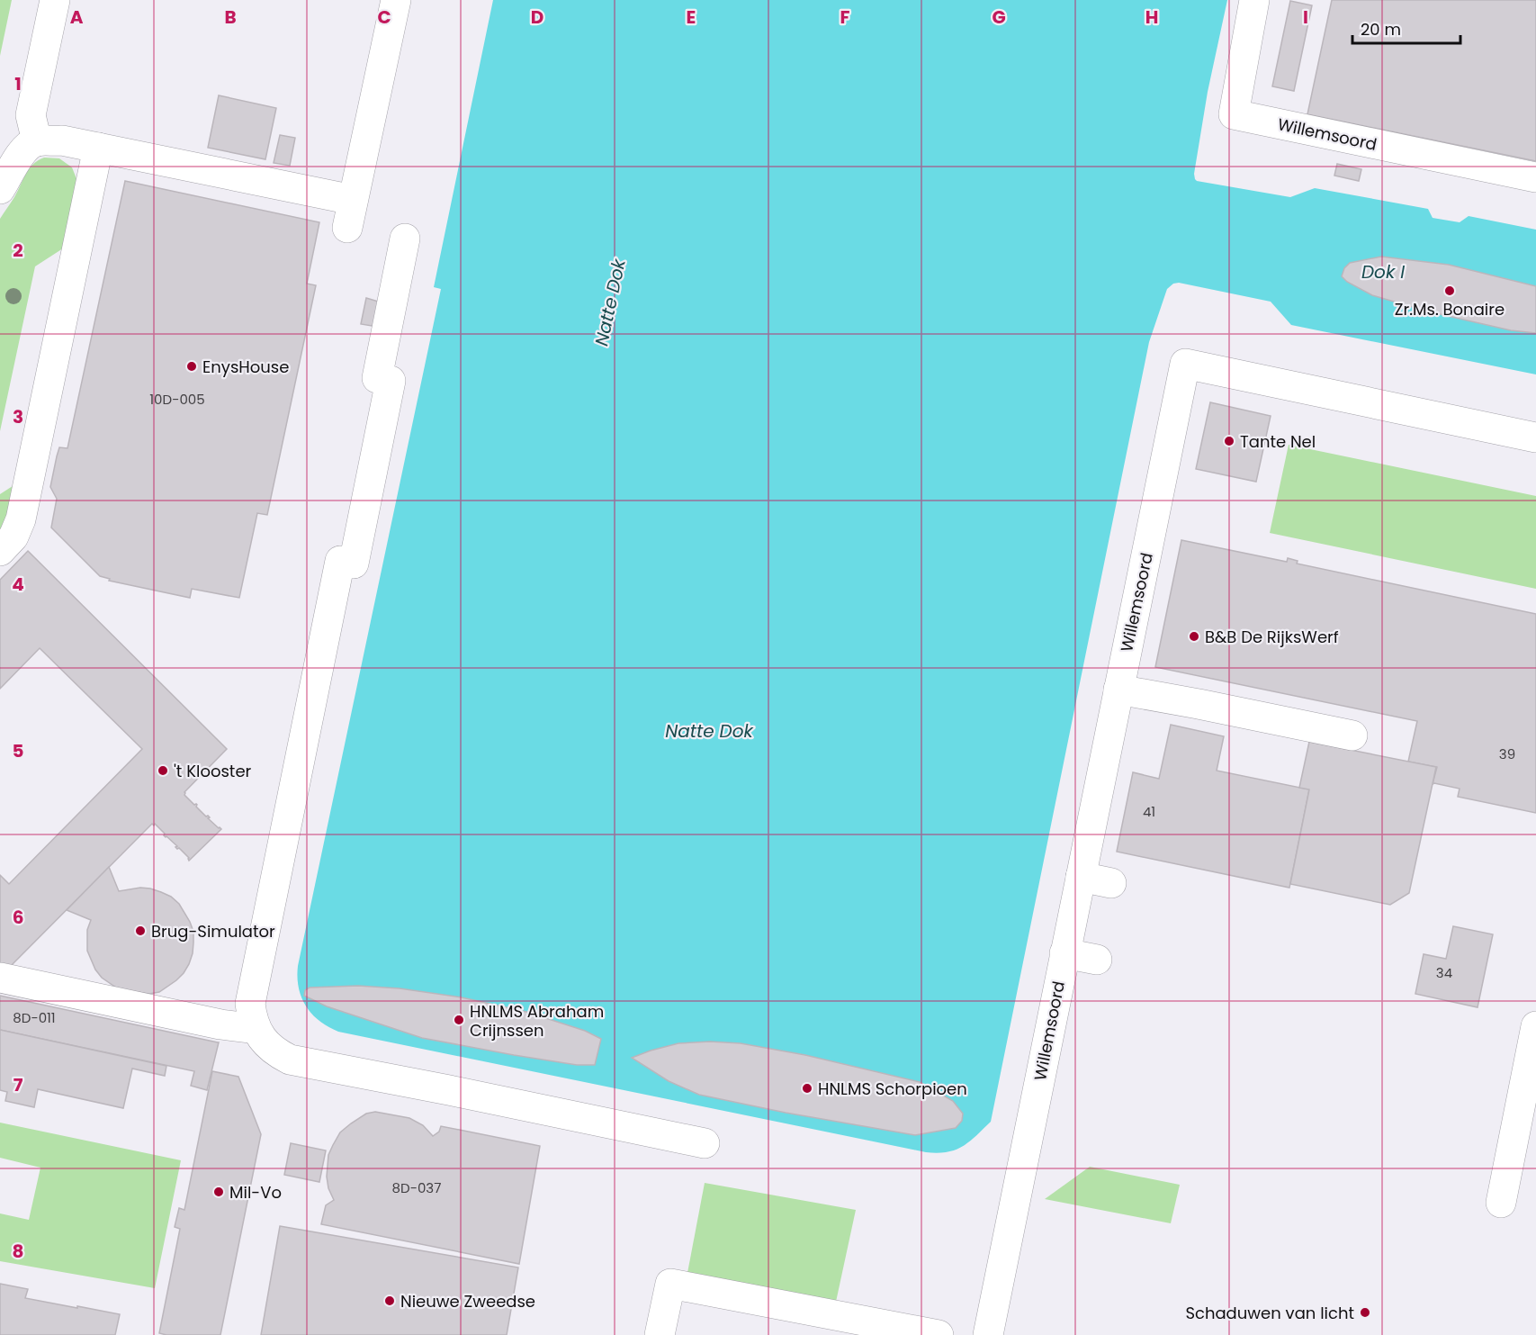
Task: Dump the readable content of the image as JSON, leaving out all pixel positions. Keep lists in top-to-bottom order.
{
  "streets": {
    "street": ["Willemsoord"]
  },
  "water": ["Dok I", "Natte Dok"],
  "places": [
    "Zr.Ms. Bonaire",
    "EnysHouse",
    "Tante Nel",
    "B&B De RijksWerf",
    "'t Klooster",
    "Brug-Simulator",
    "HNLMS Abraham Crijnssen",
    "HNLMS Schorpioen",
    "Mil-Vo",
    "Nieuwe Zweedse",
    "Schaduwen van licht"
  ],
  "house_numbers": [
    "10D-005",
    "39",
    "41",
    "34",
    "8D-011",
    "8D-037"
  ],
  "scale_bar": "20 m",
  "grid": {
    "columns": [
      "A",
      "B",
      "C",
      "D",
      "E",
      "F",
      "G",
      "H",
      "I"
    ],
    "rows": [
      "1",
      "2",
      "3",
      "4",
      "5",
      "6",
      "7",
      "8"
    ]
  }
}
